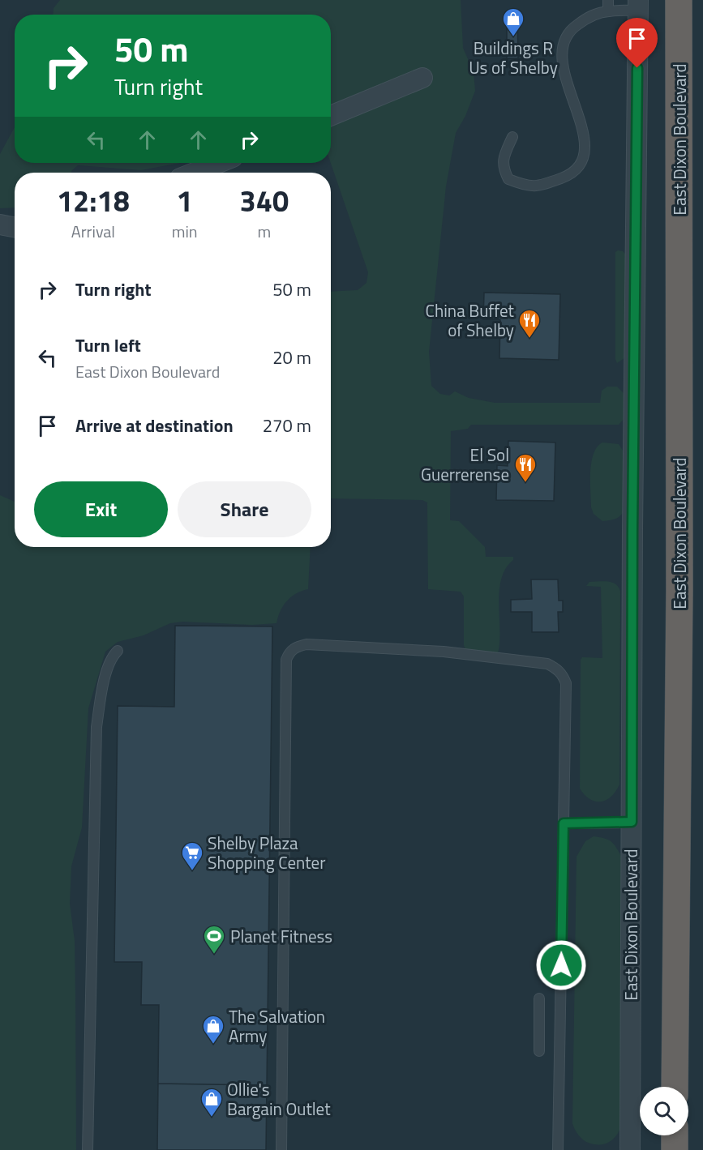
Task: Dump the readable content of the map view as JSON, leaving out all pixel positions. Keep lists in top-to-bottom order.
{
  "streets": {
    "highway": ["East Dixon Boulevard"]
  },
  "places": {
    "shop": ["Buildings R Us of Shelby", "The Salvation Army", "Ollie's Bargain Outlet"],
    "restaurant": ["China Buffet of Shelby", "El Sol Guerrerense"],
    "supermarket": ["Shelby Plaza Shopping Center"],
    "sports": ["Planet Fitness"]
  },
  "page": {
    "turn": ["50 m", "Turn right"],
    "eta": [
      "12:18",
      "Arrival",
      "1",
      "min",
      "340",
      "m"
    ],
    "list": [
      {
        "name": "Turn right",
        "value": "50 m"
      },
      {
        "name": "Turn left",
        "note": "East Dixon Boulevard",
        "value": "20 m"
      },
      {
        "name": "Arrive at destination",
        "value": "270 m"
      }
    ],
    "buttons": ["Exit", "Share"]
  }
}
